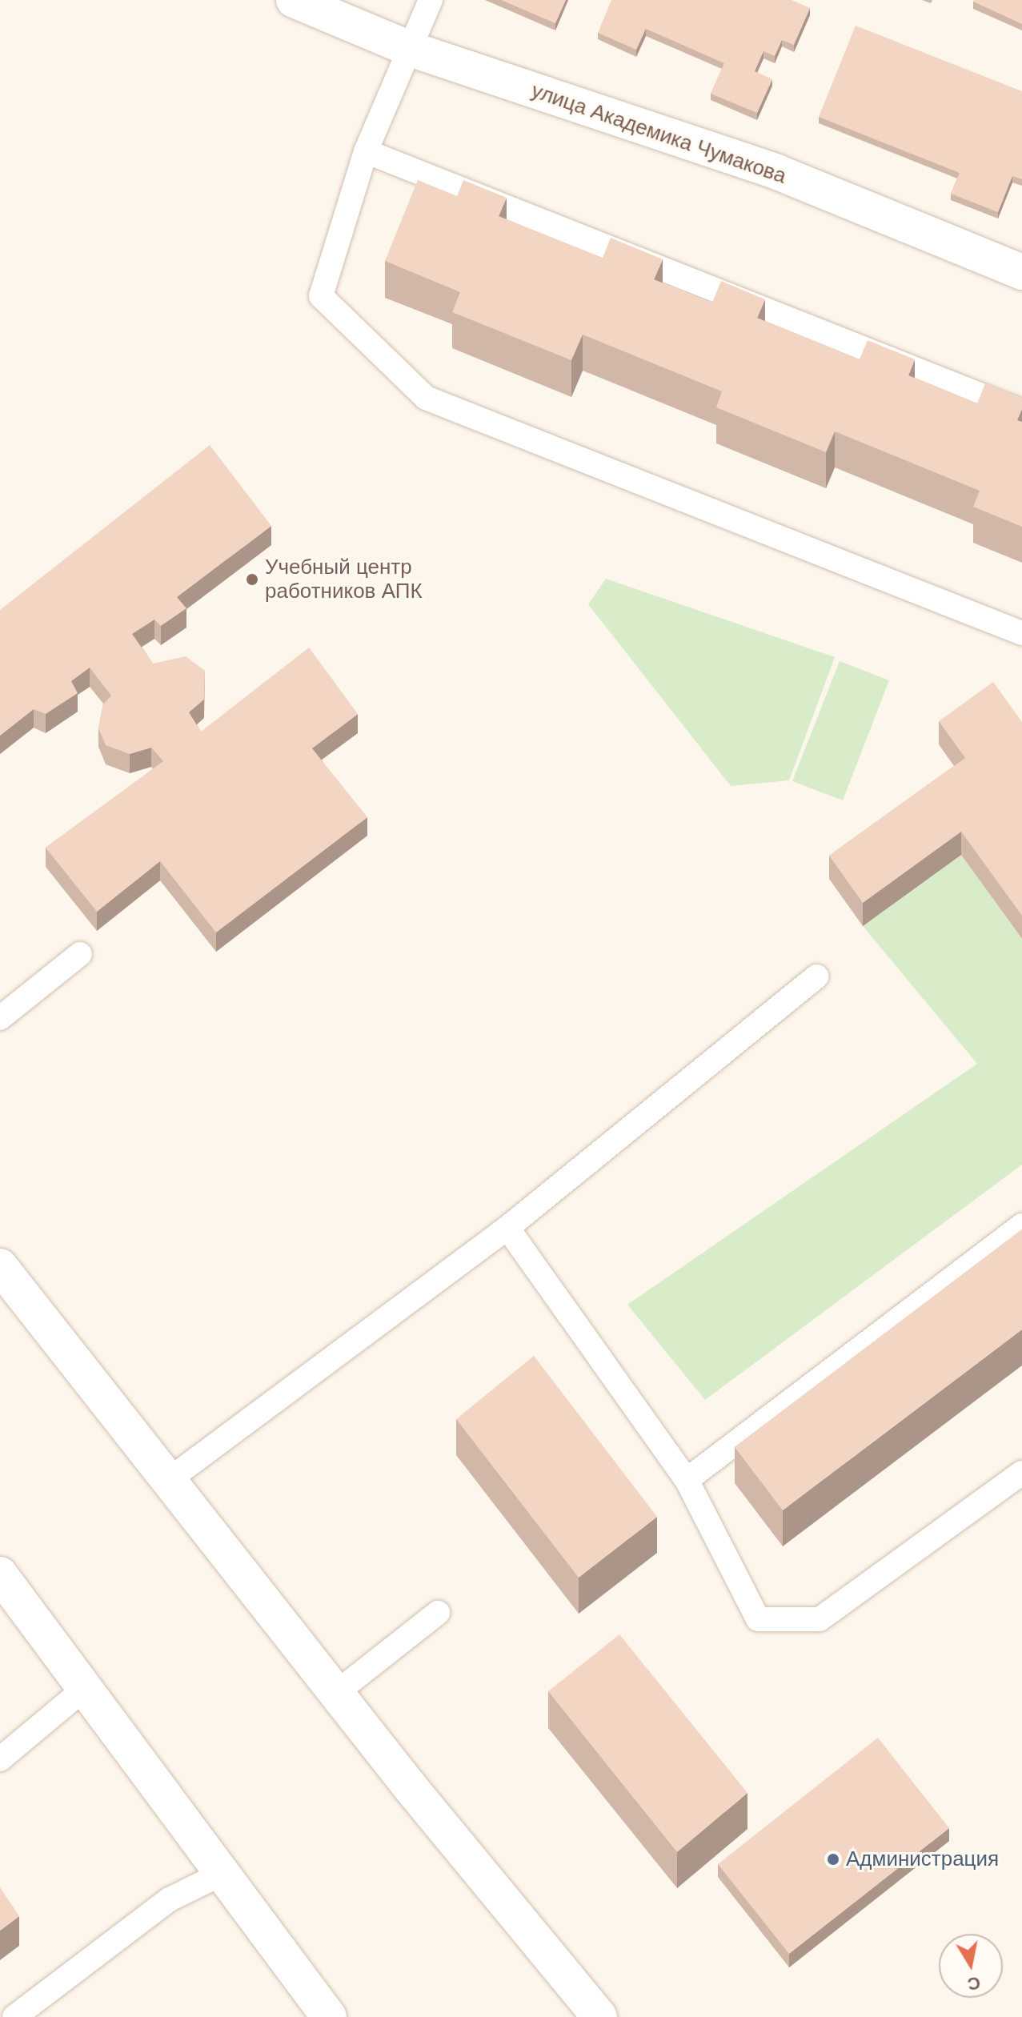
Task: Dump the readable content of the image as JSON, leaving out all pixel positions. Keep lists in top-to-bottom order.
{
  "streets": {
    "street": ["улица Академика Чумакова"]
  },
  "places": ["Учебный центр работников АПК", "Администрация"],
  "north": "bottom"
}
